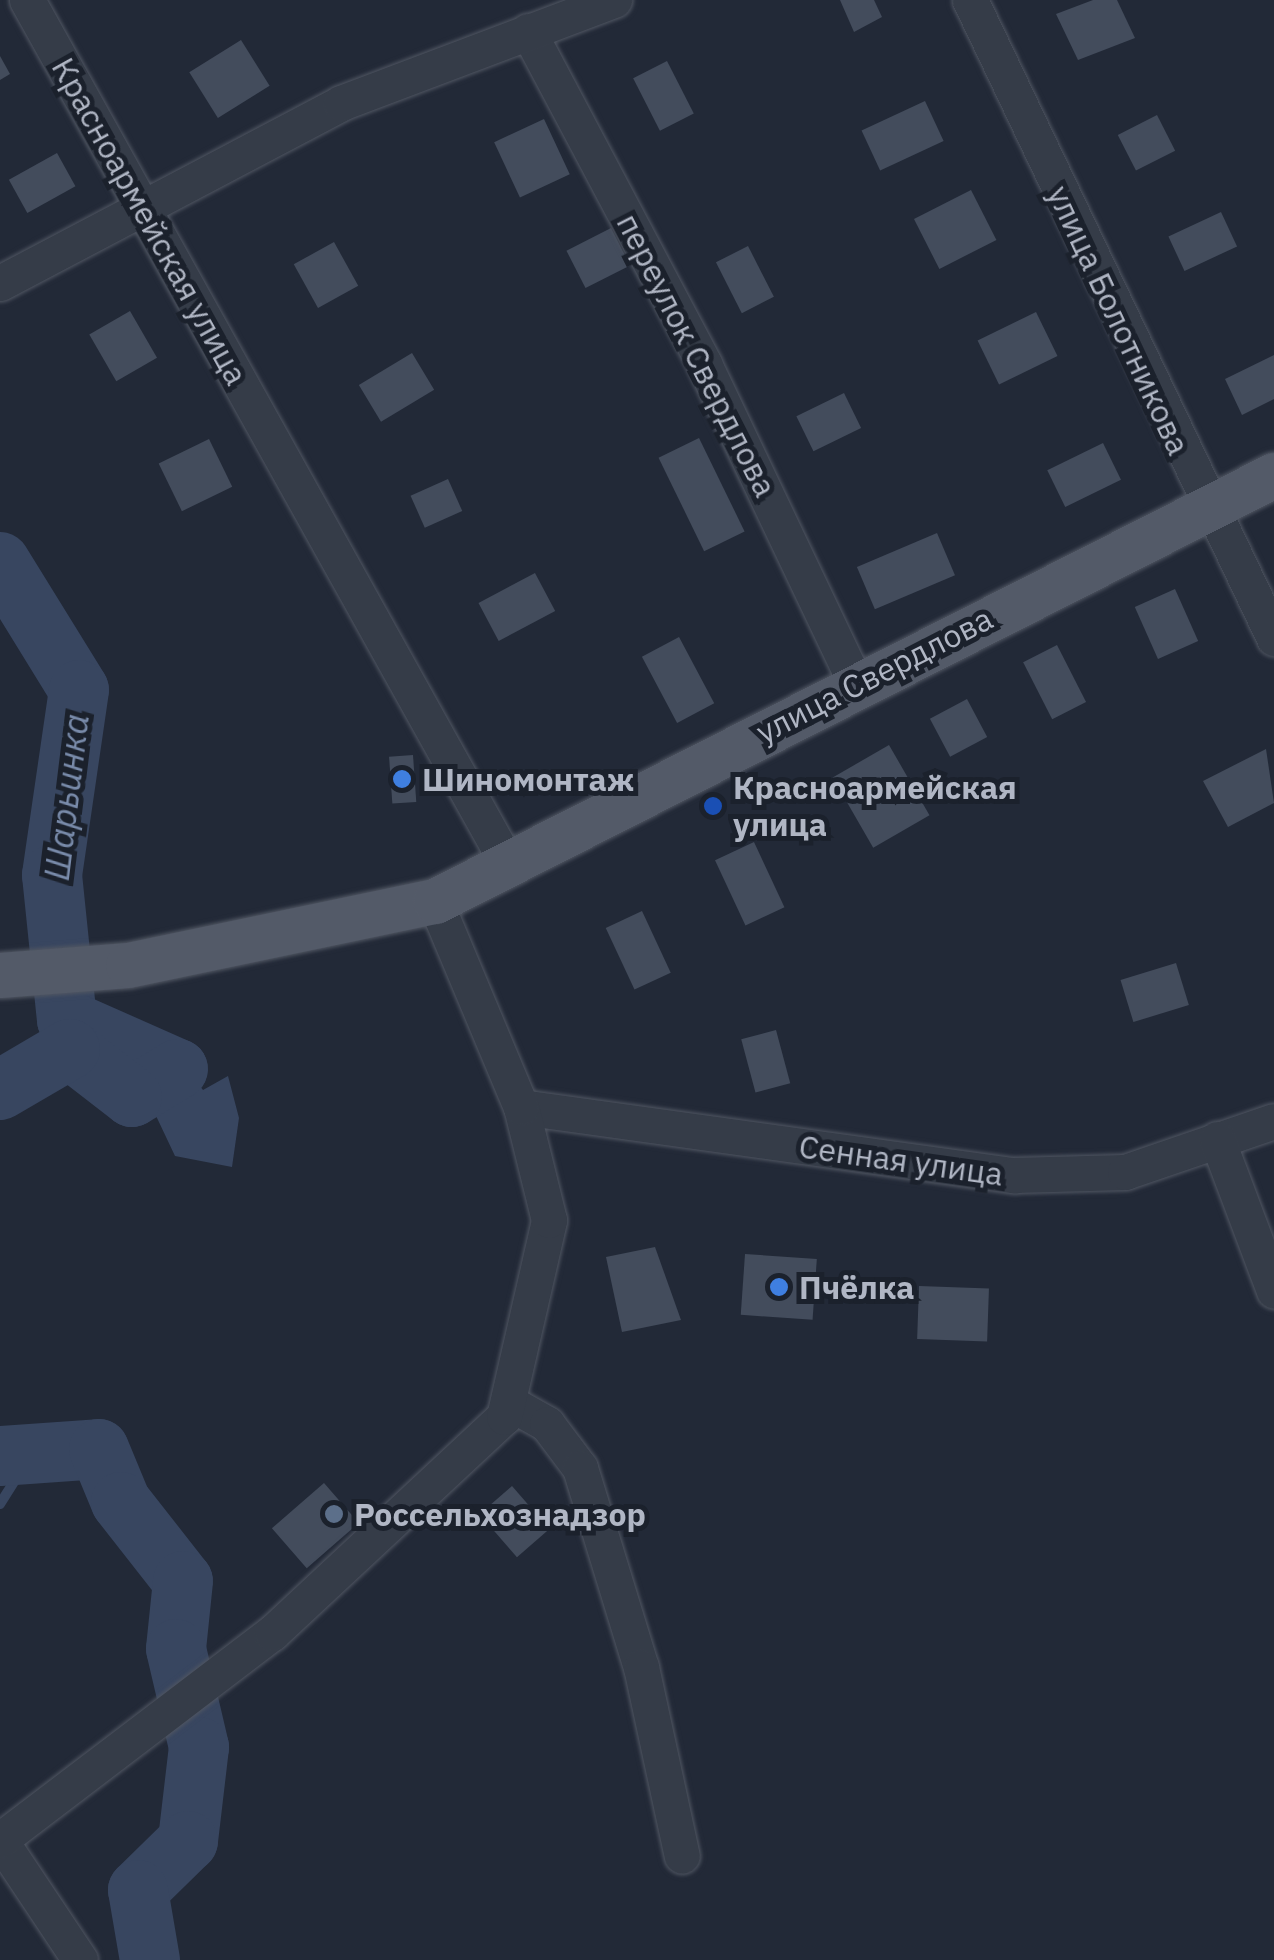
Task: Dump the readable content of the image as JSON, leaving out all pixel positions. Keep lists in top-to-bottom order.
{
  "streets": {
    "main road": ["улица Свердлова"],
    "street": [
      "Красноармейская улица",
      "улица Болотникова",
      "переулок Свердлова",
      "Сенная улица"
    ]
  },
  "crossings": [
    ["Красноармейская улица", "улица Свердлова"],
    ["улица Болотникова", "улица Свердлова"],
    ["переулок Свердлова", "улица Свердлова"]
  ],
  "water": ["Шарьинка"],
  "places": [
    "Шиномонтаж",
    "Красноармейская улица",
    "Пчёлка",
    "Россельхознадзор"
  ]
}
